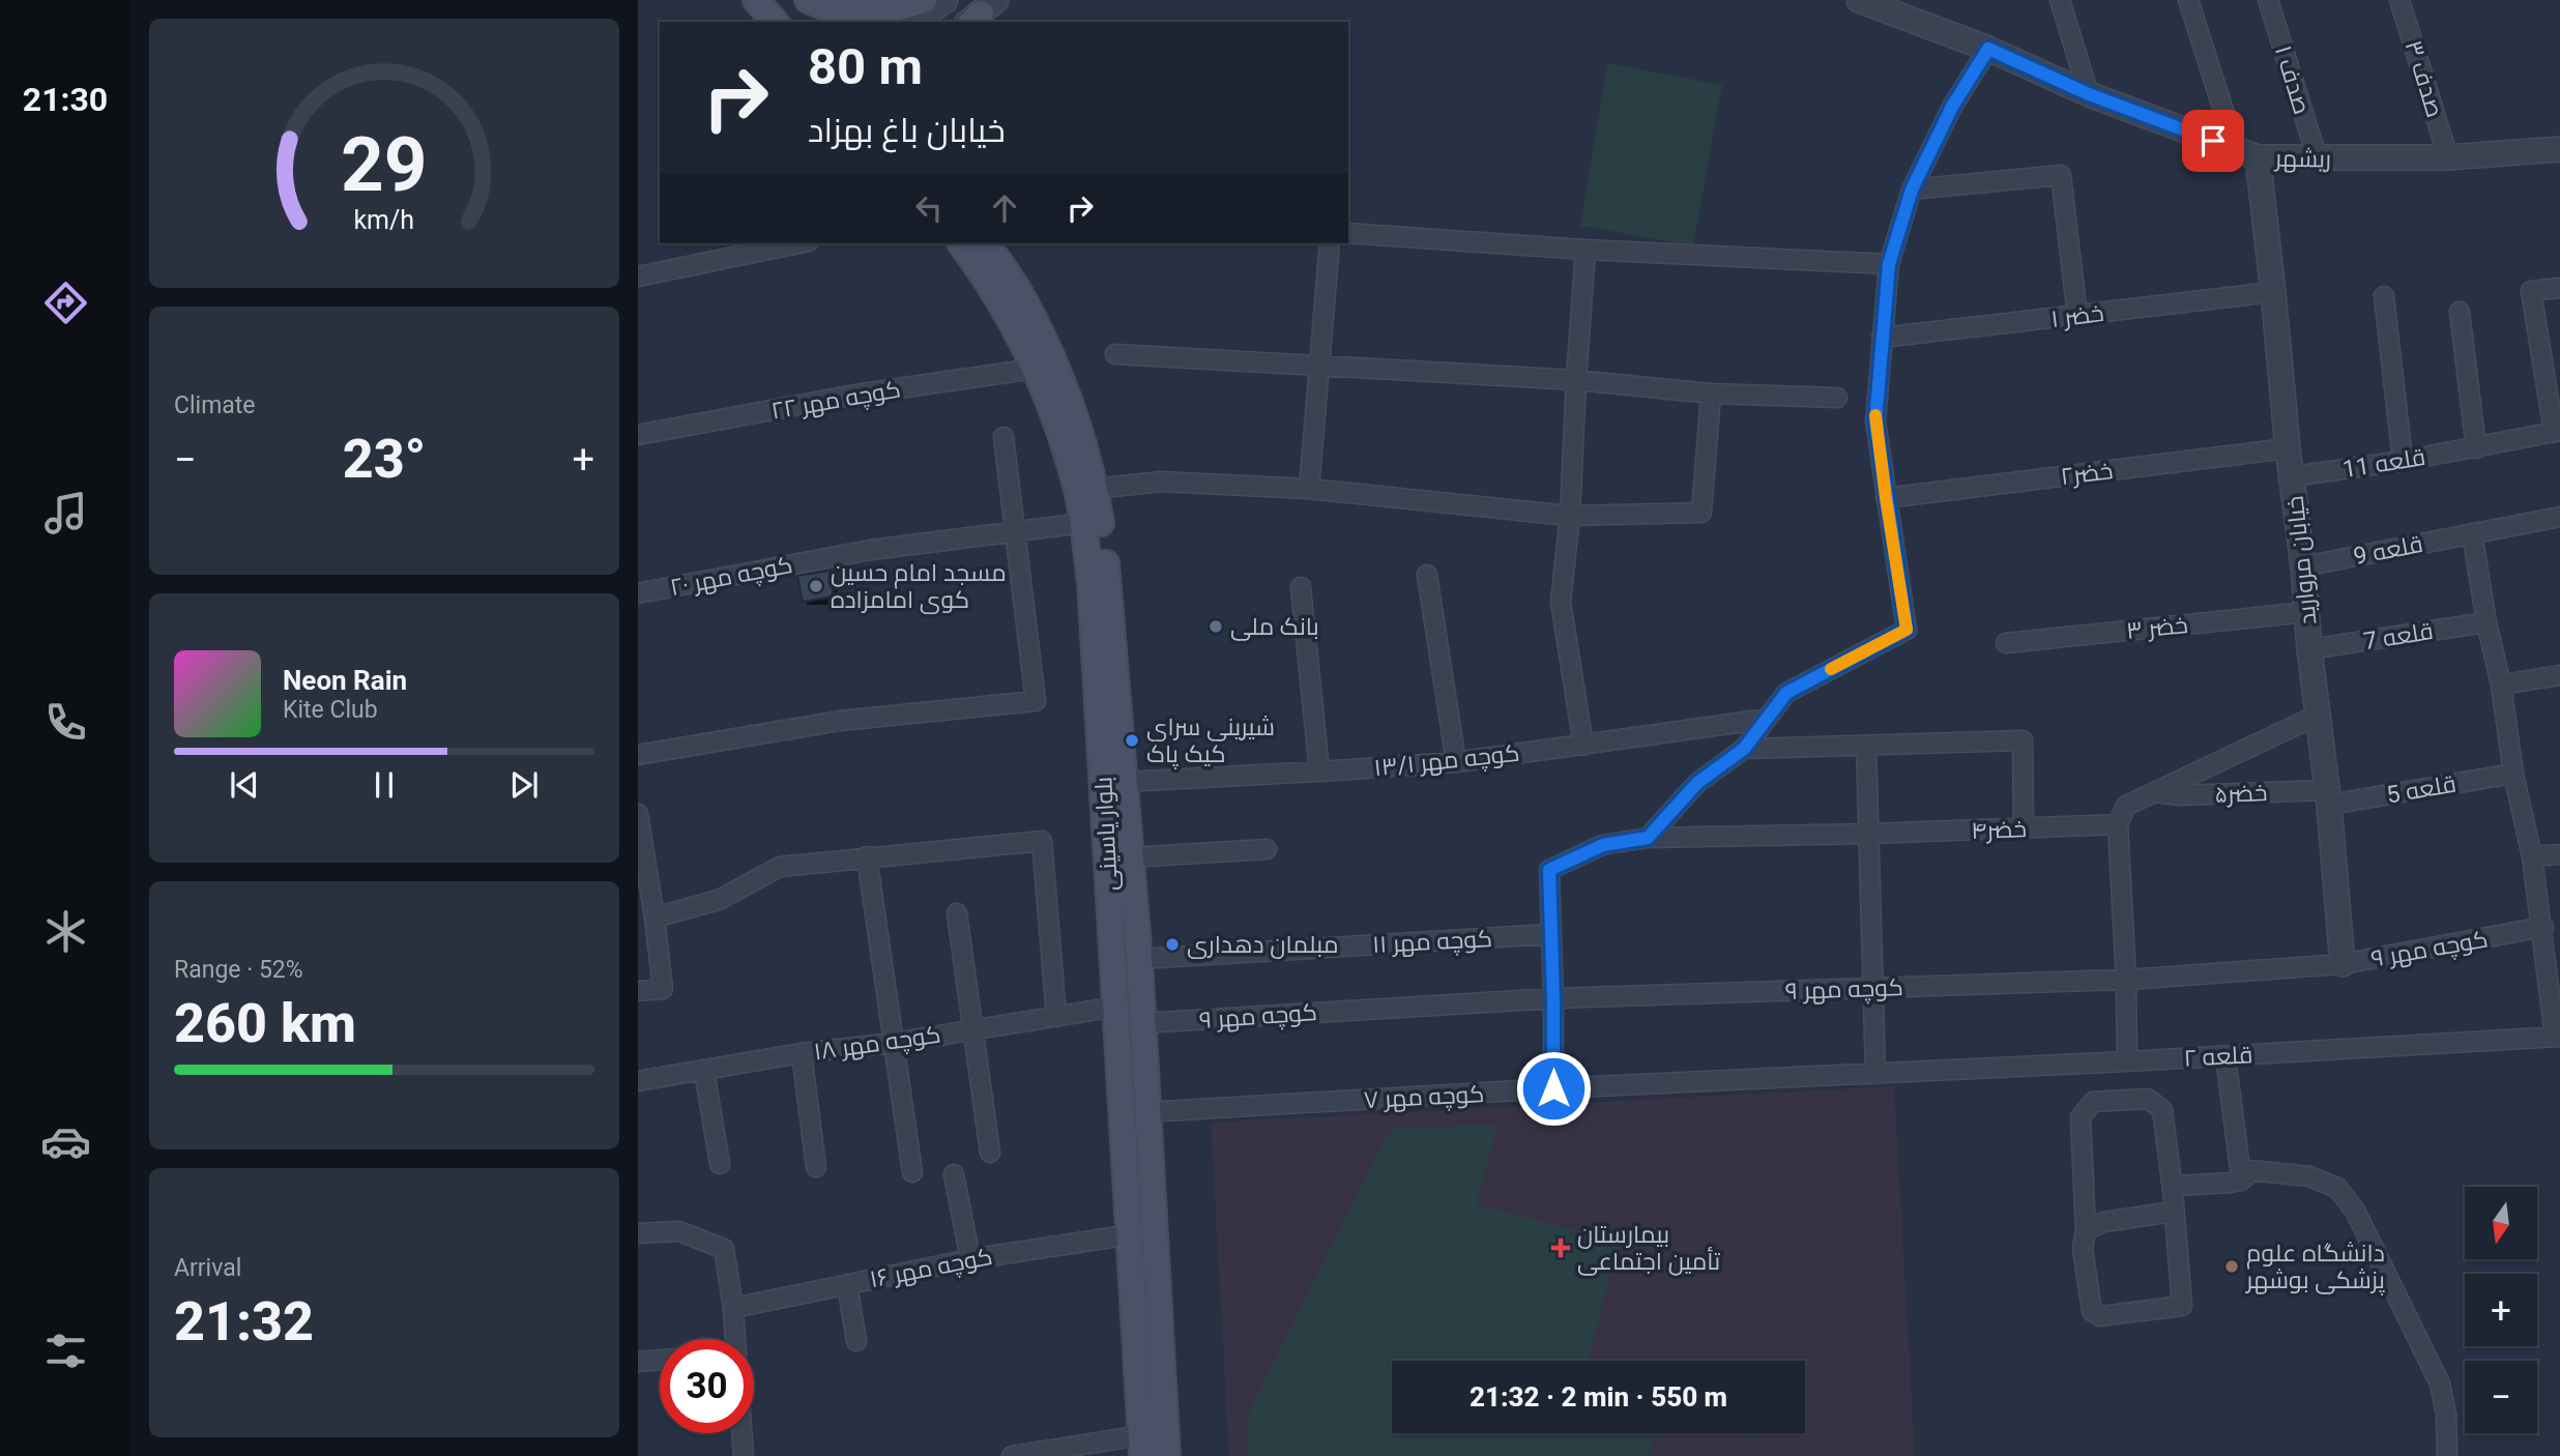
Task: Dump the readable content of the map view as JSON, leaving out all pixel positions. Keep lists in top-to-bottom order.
{
  "streets": {
    "main road": ["بلوار یاسینی"],
    "street": [
      "صدف ۳",
      "صدف ۱",
      "ریشهر",
      "خضر ۱",
      "کوچه مهر ۲۲",
      "قلعه 11",
      "خضر۲",
      "قلعه 9",
      "خیابان مروارید",
      "کوچه مهر ۲۰",
      "خضر ۳",
      "قلعه 7",
      "کوچه مهر ۱۳/۱",
      "قلعه 5",
      "خضر۵",
      "خضر۴",
      "کوچه مهر ۱۱",
      "کوچه مهر ۹",
      "کوچه مهر ۱۸",
      "قلعه ۲",
      "کوچه مهر ۷",
      "کوچه مهر ۱۶"
    ]
  },
  "crossings": [
    ["صدف ۳", "ریشهر"],
    ["صدف ۱", "ریشهر"],
    ["ریشهر", "خیابان مروارید"],
    ["خضر ۱", "خیابان مروارید"],
    ["کوچه مهر ۲۲", "بلوار یاسینی"],
    ["قلعه 11", "خیابان مروارید"],
    ["خضر۲", "خیابان مروارید"],
    ["قلعه 9", "خیابان مروارید"],
    ["خیابان مروارید", "خضر ۳"],
    ["خیابان مروارید", "قلعه 7"],
    ["خیابان مروارید", "قلعه 5"],
    ["خیابان مروارید", "خضر۵"],
    ["خیابان مروارید", "کوچه مهر ۹"],
    ["کوچه مهر ۲۰", "بلوار یاسینی"],
    ["کوچه مهر ۱۳/۱", "بلوار یاسینی"],
    ["قلعه 5", "خضر۵"],
    ["خضر۴", "کوچه مهر ۱۱"],
    ["بلوار یاسینی", "کوچه مهر ۱۱"],
    ["بلوار یاسینی", "کوچه مهر ۹"],
    ["بلوار یاسینی", "کوچه مهر ۱۸"],
    ["بلوار یاسینی", "کوچه مهر ۷"],
    ["بلوار یاسینی", "کوچه مهر ۱۶"],
    ["قلعه ۲", "کوچه مهر ۷"]
  ],
  "places": {
    "other": [
      "مسجد امام حسین کوی امامزاده",
      "بانک ملی",
      "شیرینی سرای کیک پاک",
      "مبلمان دهداری",
      "دانشگاه علوم پزشکی بوشهر"
    ],
    "health": ["بیمارستان تأمین اجتماعی"]
  },
  "north": "bottom",
  "page": {
    "tabs": "21:30",
    "turn": ["80 m", "خیابان باغ بهزاد"],
    "tile": [
      "Climate",
      ["Range · 52%", "260 km"],
      ["Arrival", "21:32"]
    ],
    "heat": ["−", "23°", "+"],
    "song": ["Neon Rain", "Kite Club"],
    "map_buttons": ["+", "−"],
    "limit": "30",
    "trip": "21:32 · 2 min · 550 m",
    "gauge": ["29", "km/h"]
  }
}
